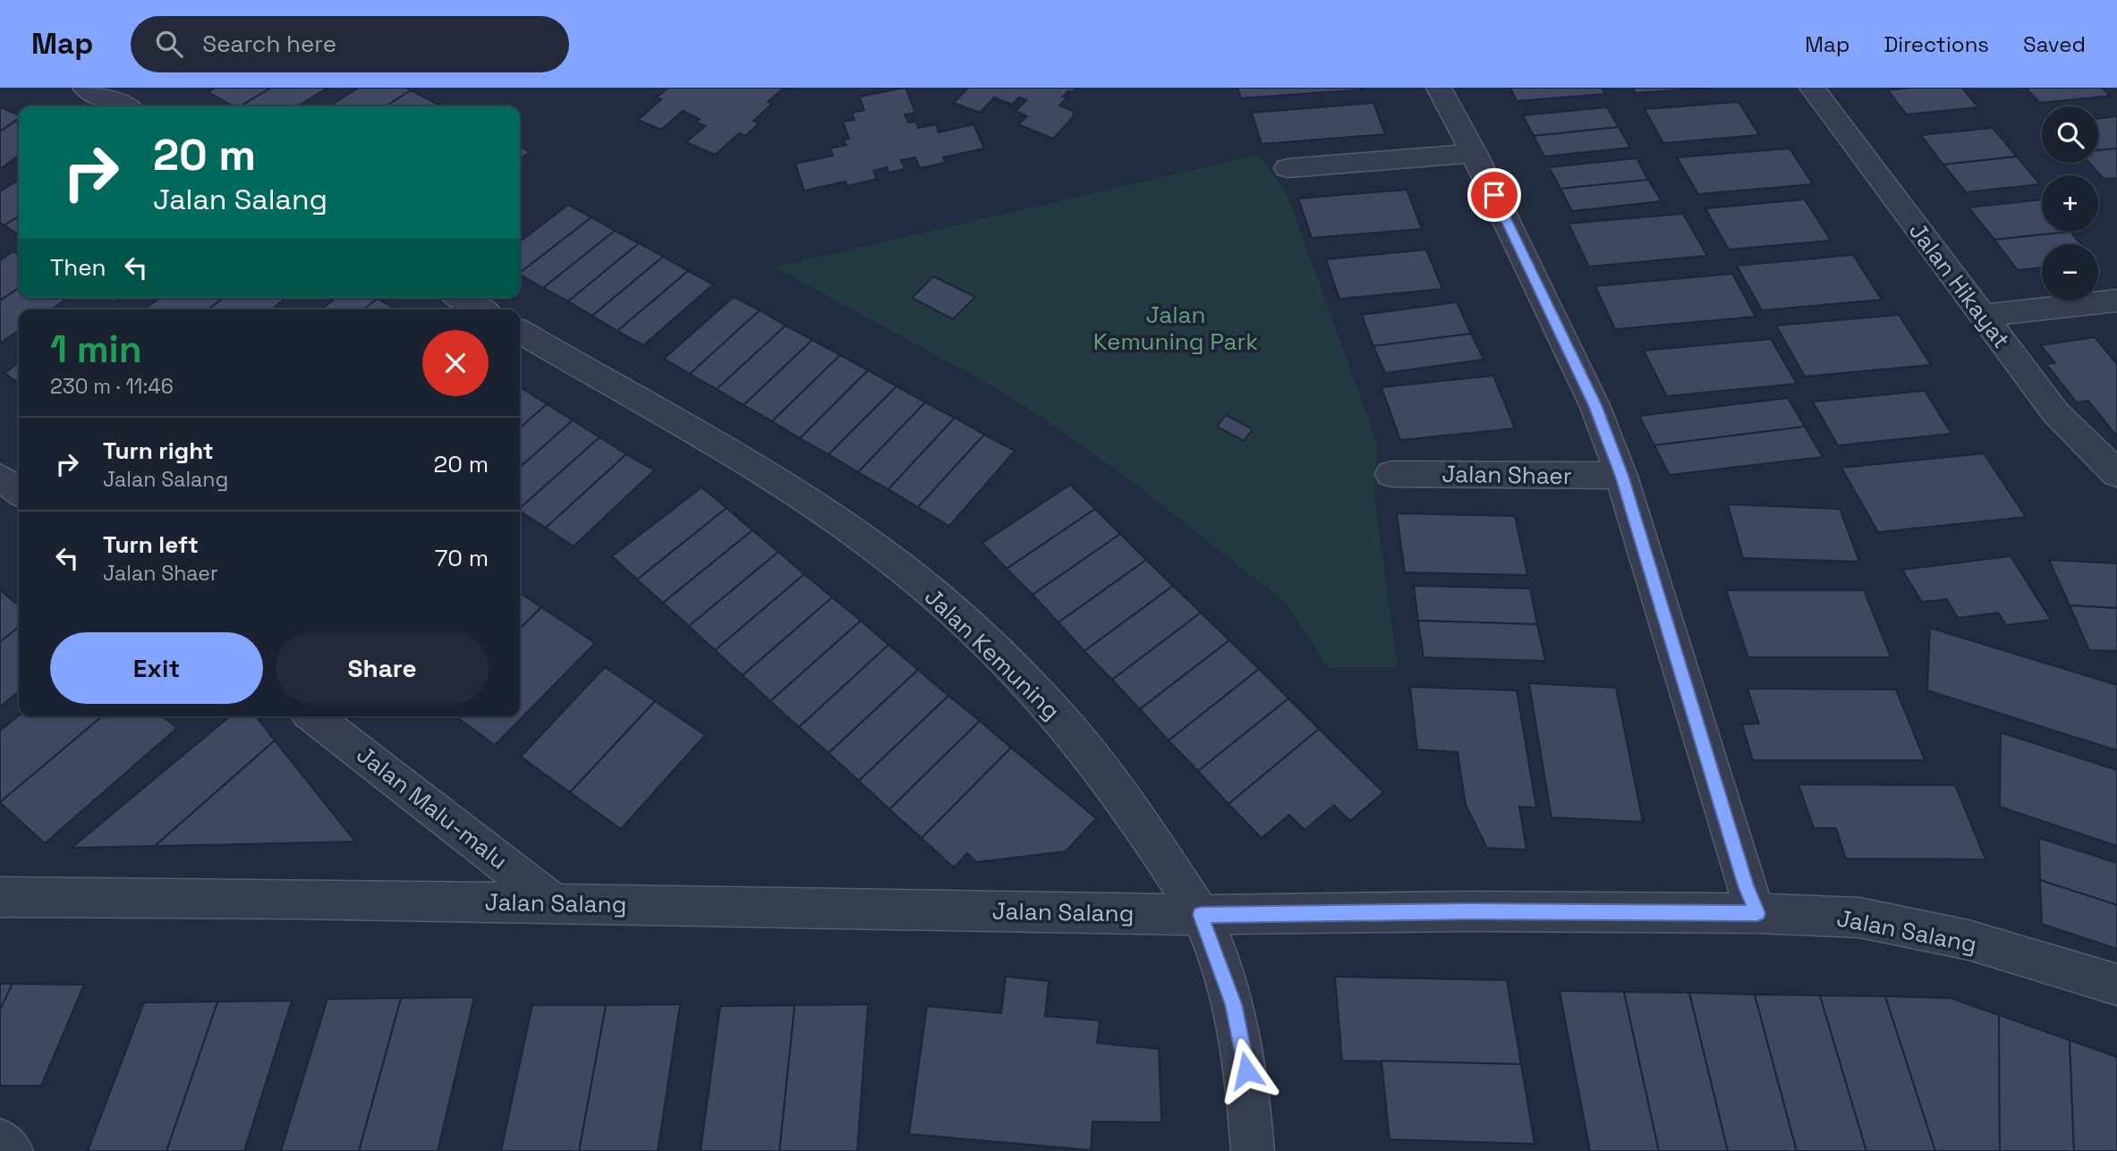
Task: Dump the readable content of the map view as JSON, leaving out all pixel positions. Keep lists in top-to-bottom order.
{
  "streets": {
    "street": [
      "Jalan Hikayat",
      "Jalan Shaer",
      "Jalan Kemuning",
      "Jalan Malu-malu",
      "Jalan Salang"
    ]
  },
  "crossings": [
    ["Jalan Kemuning", "Jalan Salang"],
    ["Jalan Malu-malu", "Jalan Salang"]
  ],
  "parks": ["Jalan Kemuning Park"],
  "page": {
    "header": "Map",
    "search": "Search here",
    "nav": ["Map", "Directions", "Saved"],
    "map_buttons": ["+", "−"],
    "turn": ["20 m", "Jalan Salang"],
    "then": "Then",
    "heading": ["1 min", "230 m · 11:46"],
    "list": [
      {
        "name": "Turn right",
        "note": "Jalan Salang",
        "value": "20 m"
      },
      {
        "name": "Turn left",
        "note": "Jalan Shaer",
        "value": "70 m"
      }
    ],
    "buttons": ["Exit", "Share"]
  }
}
